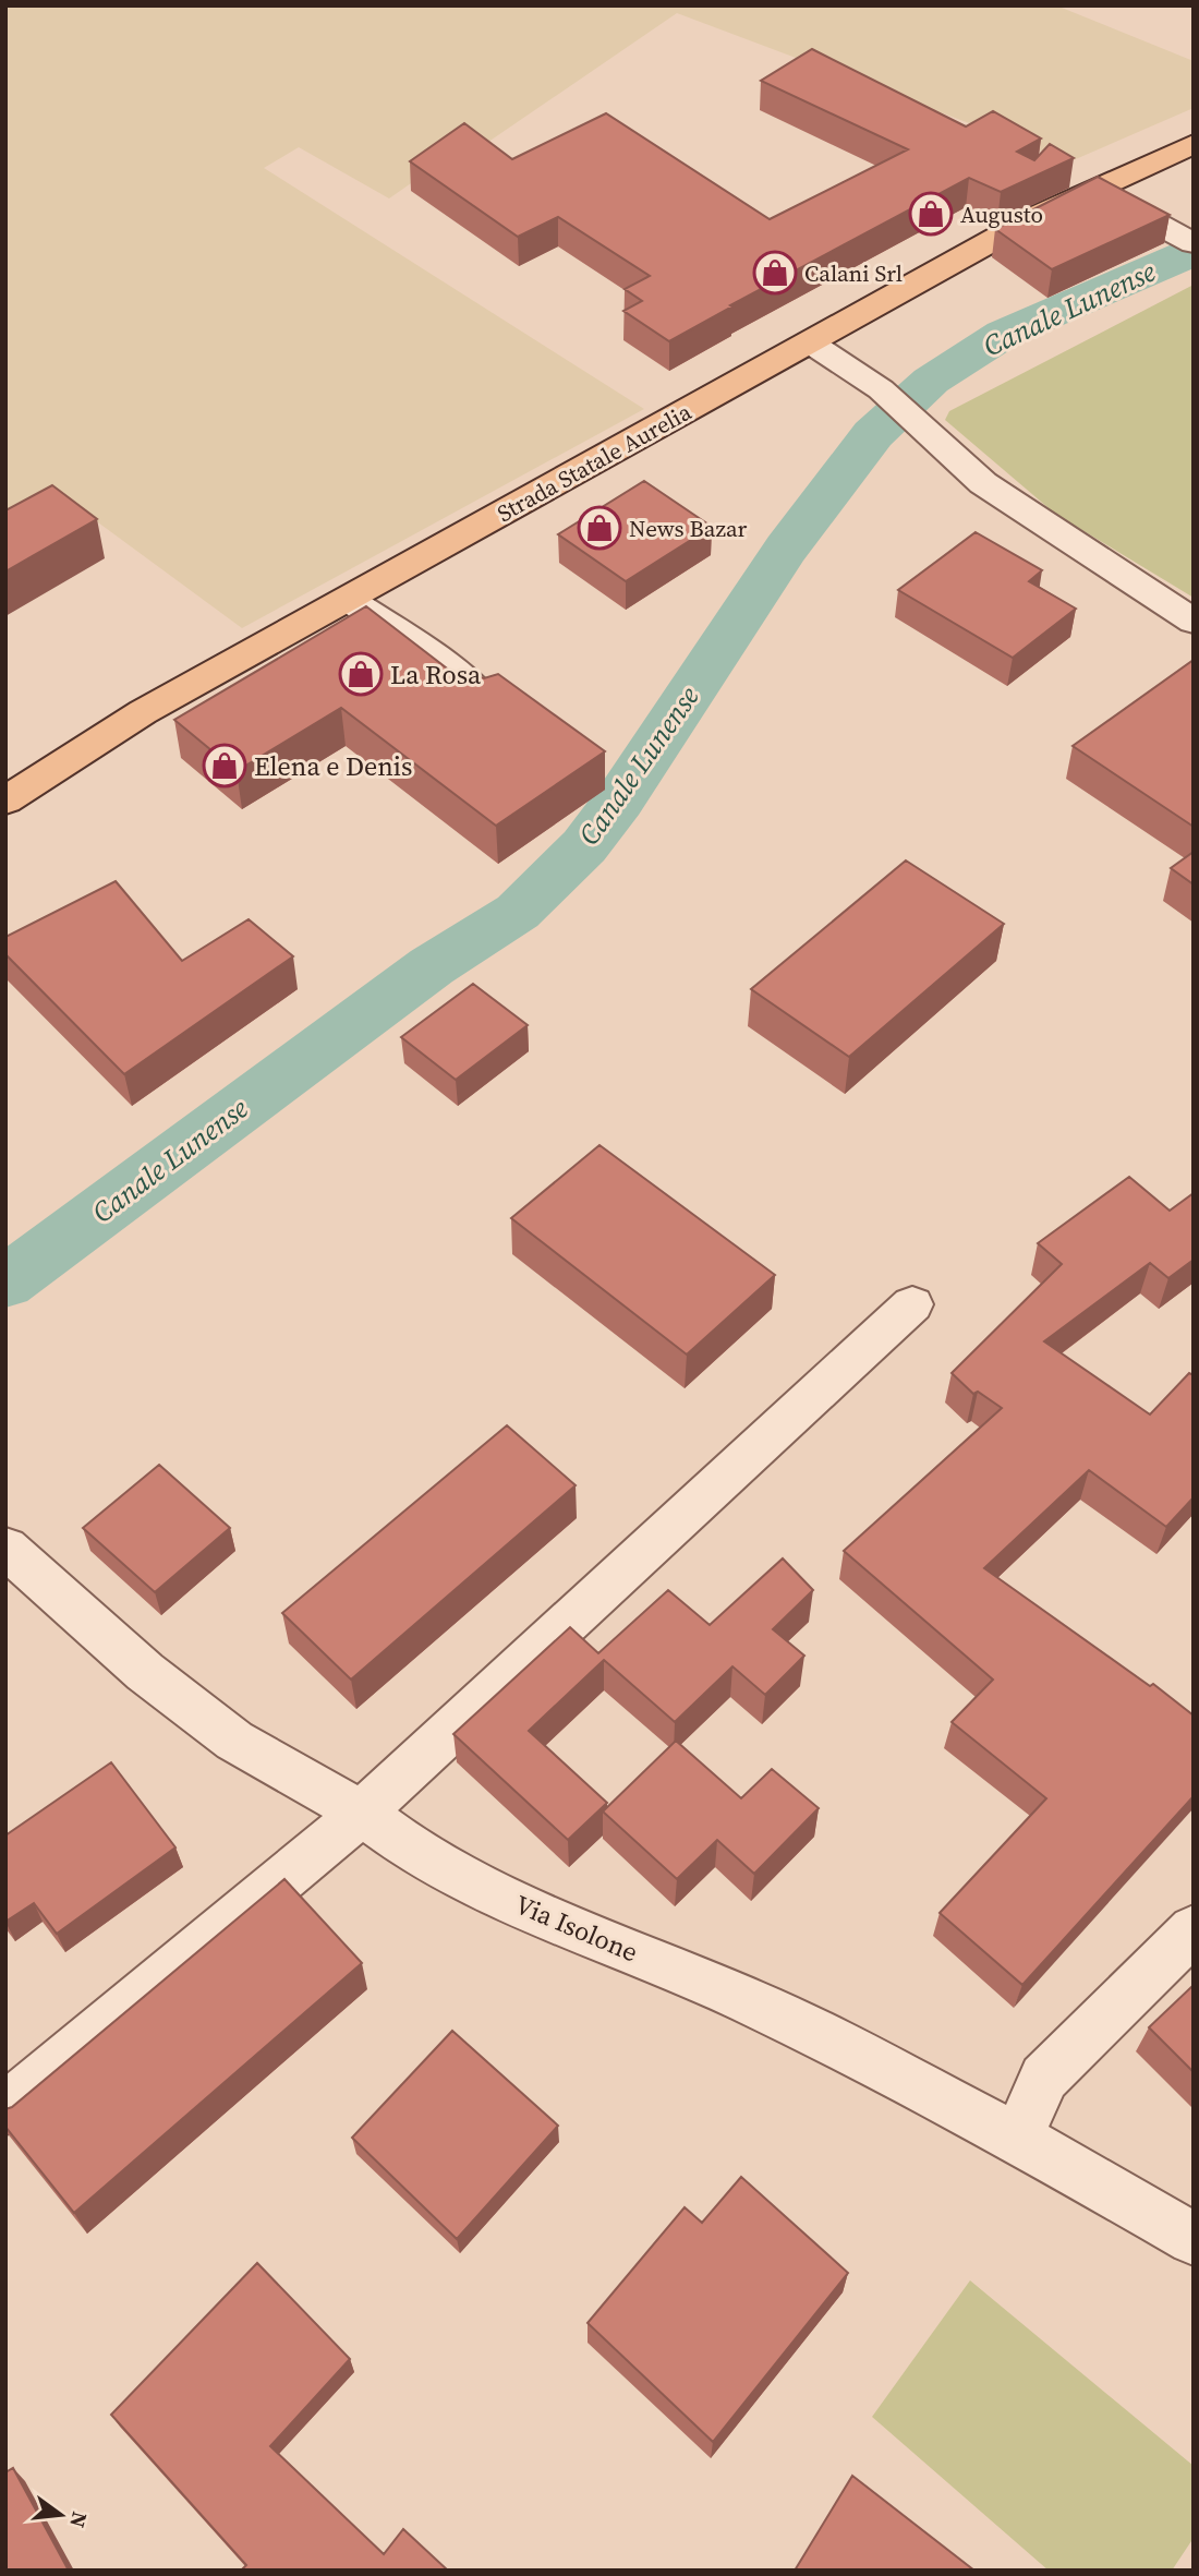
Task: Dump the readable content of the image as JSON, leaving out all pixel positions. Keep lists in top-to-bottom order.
{
  "streets": {
    "main road": ["Strada Statale Aurelia"],
    "street": ["Via Isolone"]
  },
  "water": ["Canale Lunense"],
  "places": {
    "shop": [
      "Augusto",
      "Calani Srl",
      "News Bazar",
      "La Rosa",
      "Elena e Denis"
    ]
  },
  "north": "right"
}
